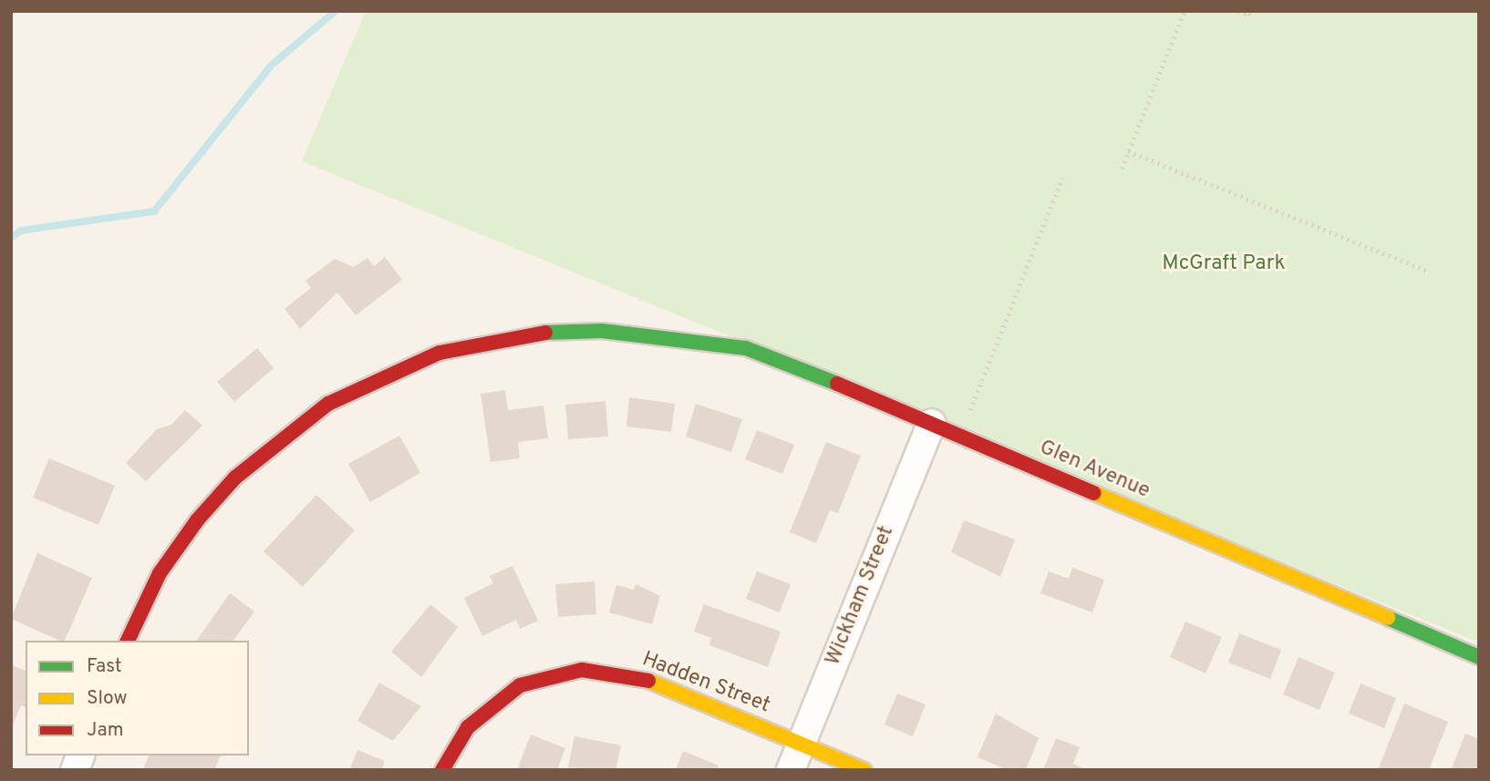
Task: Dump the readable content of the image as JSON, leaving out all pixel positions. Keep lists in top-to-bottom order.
{
  "streets": {
    "street": ["Glen Avenue", "Wickham Street", "Hadden Street"]
  },
  "crossings": [
    ["Glen Avenue", "Wickham Street"],
    ["Wickham Street", "Hadden Street"]
  ],
  "parks": ["McGraft Park"],
  "legend": ["Fast", "Slow", "Jam"]
}
